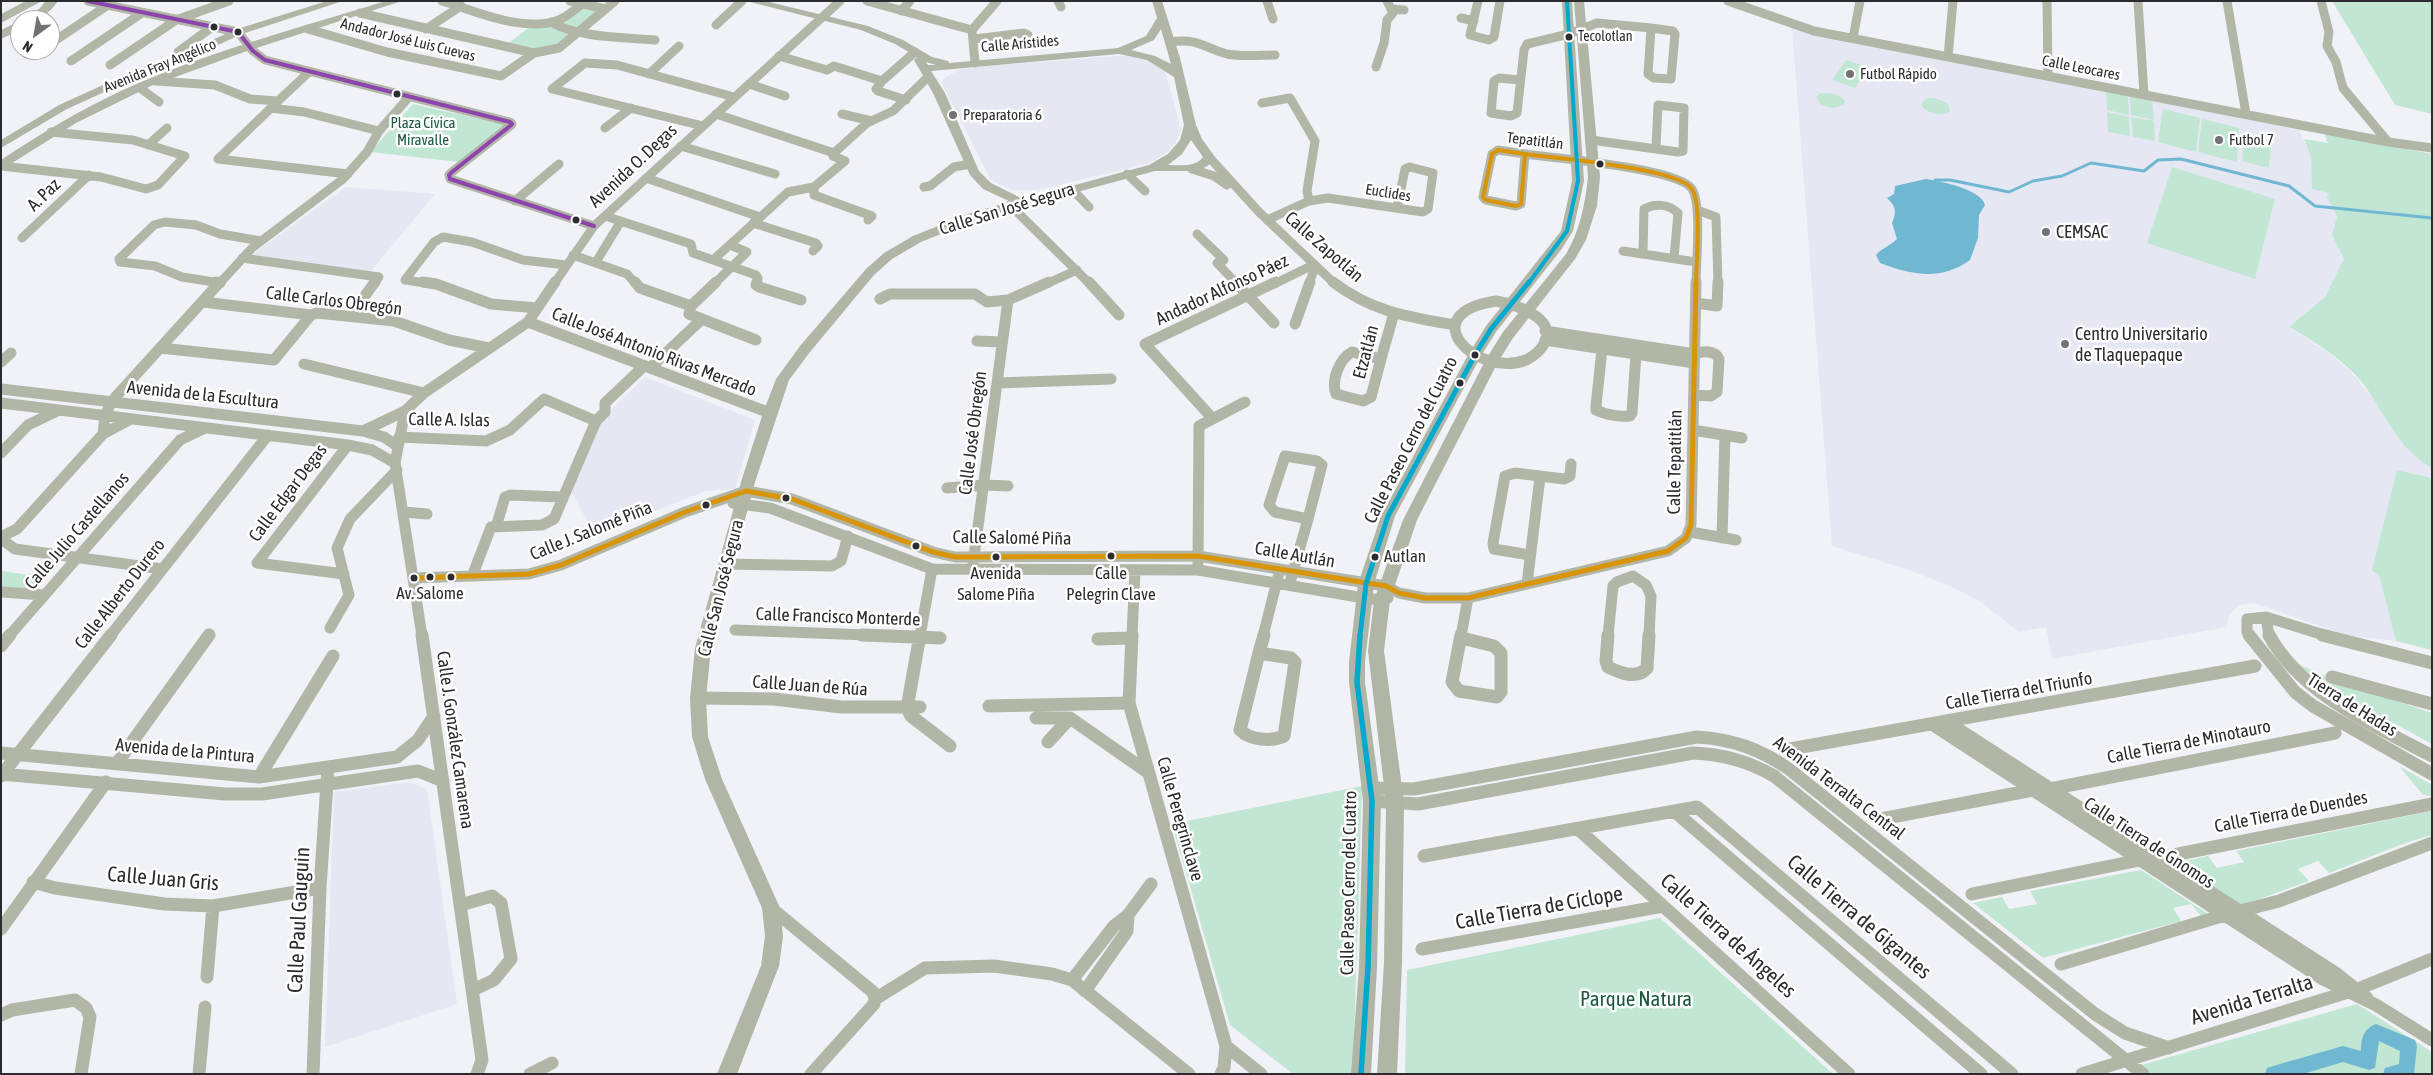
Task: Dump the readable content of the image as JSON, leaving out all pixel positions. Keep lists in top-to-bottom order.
{
  "streets": {
    "street": [
      "Andador José Luis Cuevas",
      "Calle Arístides",
      "Avenida Fray Angélico",
      "Calle Leocares",
      "Tepatitlán",
      "Avenida O. Degas",
      "Euclides",
      "A. Paz",
      "Calle San José Segura",
      "Calle Zapotlán",
      "Andador Alfonso Páez",
      "Calle Carlos Obregón",
      "Calle José Antonio Rivas Mercado",
      "Etzatlán",
      "Avenida de la Escultura",
      "Calle A. Islas",
      "Calle José Obregón",
      "Calle Paseo Cerro del Cuatro",
      "Calle Tepatitlán",
      "Calle Edgar Degas",
      "Calle Julio Castellanos",
      "Calle J. Salomé Piña",
      "Calle Salomé Piña",
      "Calle Autlán",
      "Calle Alberto Durero",
      "Calle Francisco Monterde",
      "Calle Juan de Rúa",
      "Calle Tierra del Triunfo",
      "Tierra de Hadas",
      "Calle J. González Camarena",
      "Calle Tierra de Minotauro",
      "Avenida de la Pintura",
      "Avenida Terralta Central",
      "Calle Tierra de Duendes",
      "Calle Peregrinclave",
      "Calle Tierra de Gnomos",
      "Calle Juan Gris",
      "Calle Tierra de Cíclope",
      "Calle Tierra de Gigantes",
      "Calle Paul Gauguin",
      "Calle Tierra de Ángeles",
      "Avenida Terralta"
    ]
  },
  "crossings": [
    ["Andador José Luis Cuevas", "Avenida Fray Angélico"],
    ["Tepatitlán", "Calle Paseo Cerro del Cuatro"],
    ["Tepatitlán", "Calle Tepatitlán"],
    ["Avenida O. Degas", "Calle Carlos Obregón"],
    ["Avenida O. Degas", "Calle José Antonio Rivas Mercado"],
    ["Avenida O. Degas", "Avenida de la Escultura"],
    ["Avenida O. Degas", "Calle J. González Camarena"],
    ["Euclides", "Calle Zapotlán"],
    ["Calle San José Segura", "Calle Zapotlán"],
    ["Calle San José Segura", "Calle José Antonio Rivas Mercado"],
    ["Calle San José Segura", "Calle J. Salomé Piña"],
    ["Calle San José Segura", "Calle Salomé Piña"],
    ["Calle San José Segura", "Calle Juan de Rúa"],
    ["Calle Zapotlán", "Andador Alfonso Páez"],
    ["Calle Zapotlán", "Etzatlán"],
    ["Avenida de la Escultura", "Calle A. Islas"],
    ["Avenida de la Escultura", "Calle Edgar Degas"],
    ["Avenida de la Escultura", "Calle Julio Castellanos"],
    ["Avenida de la Escultura", "Calle Alberto Durero"],
    ["Avenida de la Escultura", "Calle J. González Camarena"],
    ["Calle A. Islas", "Calle J. González Camarena"],
    ["Calle José Obregón", "Calle Salomé Piña"],
    ["Calle Paseo Cerro del Cuatro", "Calle Tepatitlán"],
    ["Calle Paseo Cerro del Cuatro", "Calle Autlán"],
    ["Calle Paseo Cerro del Cuatro", "Avenida Terralta Central"],
    ["Calle Tepatitlán", "Calle Autlán"],
    ["Calle J. Salomé Piña", "Calle Salomé Piña"],
    ["Calle J. Salomé Piña", "Calle J. González Camarena"],
    ["Calle Salomé Piña", "Calle Autlán"],
    ["Calle Salomé Piña", "Calle Peregrinclave"],
    ["Calle Alberto Durero", "Avenida de la Pintura"],
    ["Calle Tierra del Triunfo", "Calle Tierra de Gnomos"],
    ["Calle J. González Camarena", "Avenida de la Pintura"],
    ["Calle Tierra de Minotauro", "Calle Tierra de Gnomos"],
    ["Avenida de la Pintura", "Calle Paul Gauguin"],
    ["Avenida Terralta Central", "Avenida Terralta"],
    ["Calle Tierra de Duendes", "Calle Tierra de Gnomos"],
    ["Calle Tierra de Gnomos", "Avenida Terralta"],
    ["Calle Juan Gris", "Calle Paul Gauguin"],
    ["Calle Tierra de Cíclope", "Calle Tierra de Ángeles"],
    ["Calle Tierra de Gigantes", "Calle Tierra de Ángeles"]
  ],
  "parks": ["Plaza Cívica Miravalle", "Parque Natura"],
  "places": [
    "Tecolotlan",
    "Futbol Rápido",
    "Preparatoria 6",
    "Futbol 7",
    "CEMSAC",
    "Centro Universitario de Tlaquepaque",
    "Calle Pelegrin Clave",
    "Avenida Salome Piña",
    "Autlan",
    "Av. Salome"
  ],
  "north": "bottom left"
}
